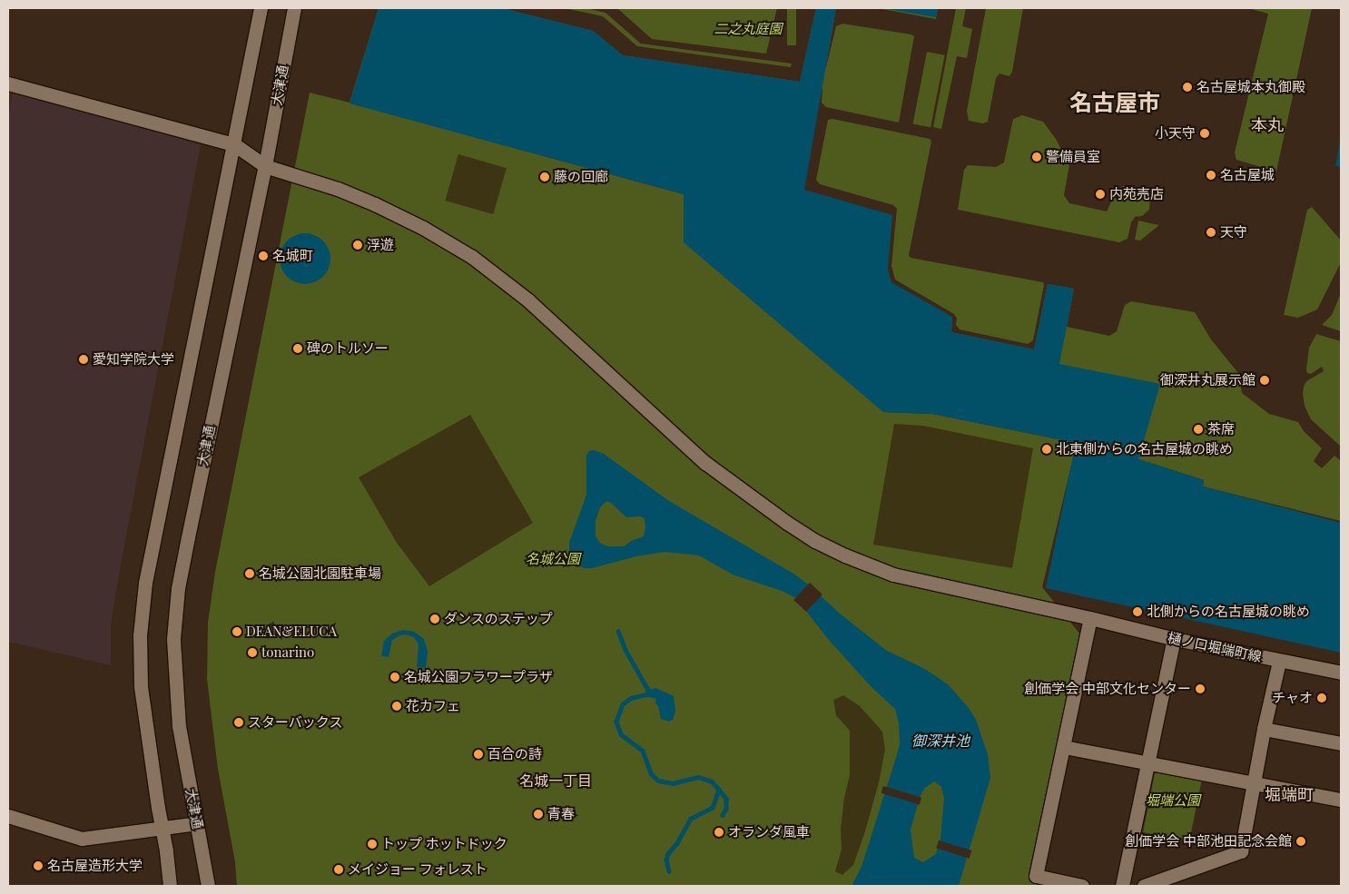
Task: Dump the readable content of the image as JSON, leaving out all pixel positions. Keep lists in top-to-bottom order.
{
  "streets": {
    "street": ["大津通", "樋ノ口堀端町線"]
  },
  "crossings": [
    ["大津通", "樋ノ口堀端町線"]
  ],
  "districts": [
    "名古屋市",
    "本丸",
    "名城一丁目",
    "堀端町"
  ],
  "water": ["御深井池"],
  "parks": ["二之丸庭園", "名城公園", "堀端公園"],
  "places": [
    "名古屋城本丸御殿",
    "小天守",
    "警備員室",
    "名古屋城",
    "藤の回廊",
    "内苑売店",
    "天守",
    "浮遊",
    "名城町",
    "碑のトルソー",
    "愛知学院大学",
    "御深井丸展示館",
    "茶席",
    "北東側からの名古屋城の眺め",
    "名城公園北園駐車場",
    "北側からの名古屋城の眺め",
    "ダンスのステップ",
    "DEAN&ELUCA",
    "tonarino",
    "名城公園フラワープラザ",
    "創価学会 中部文化センター",
    "チャオ",
    "花カフェ",
    "スターバックス",
    "百合の詩",
    "青春",
    "オランダ風車",
    "創価学会 中部池田記念会館",
    "トップ ホットドック",
    "名古屋造形大学",
    "メイジョー フォレスト"
  ]
}
